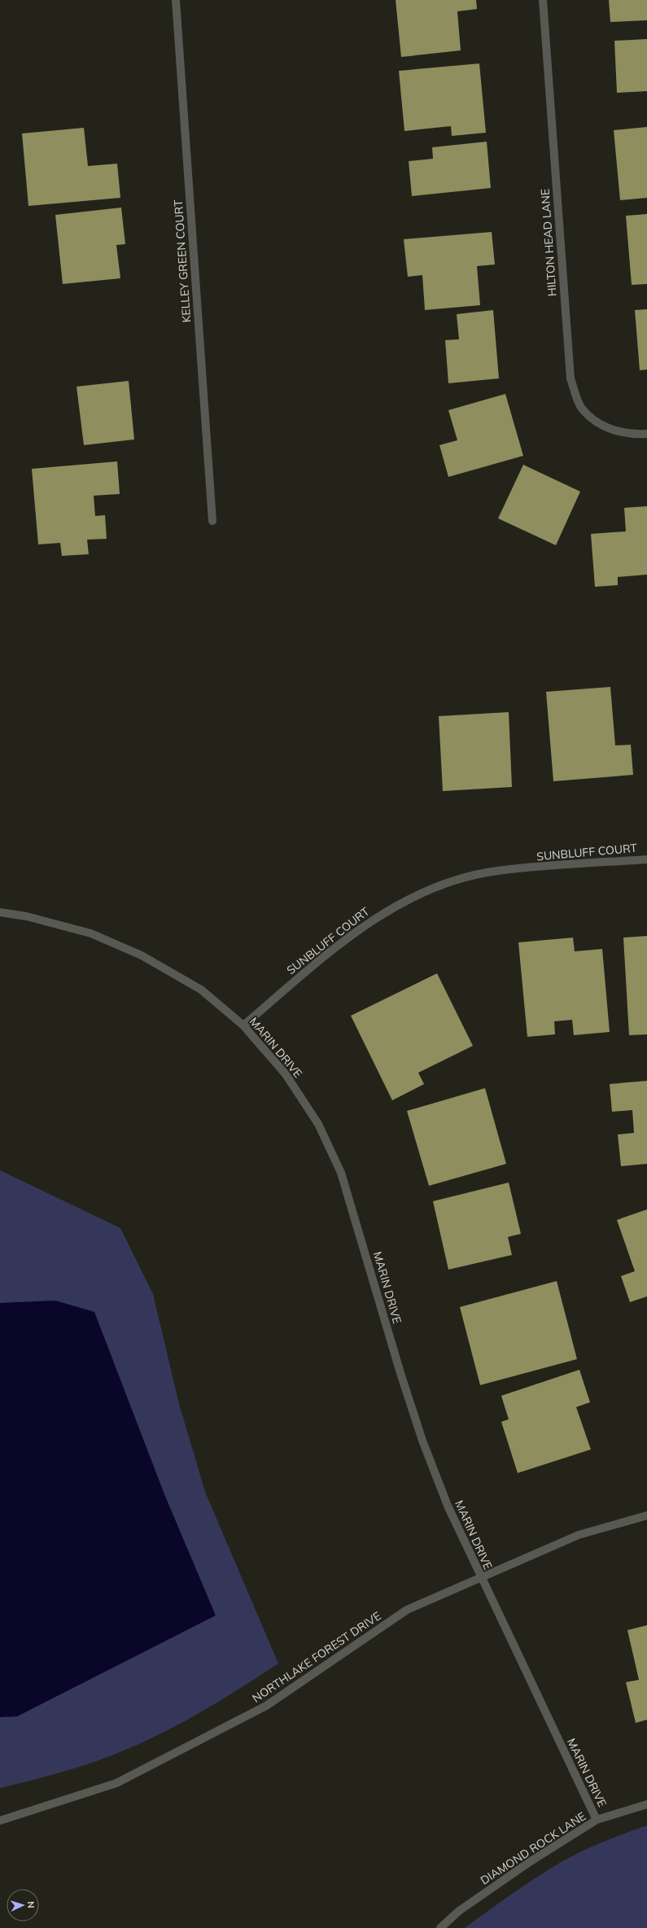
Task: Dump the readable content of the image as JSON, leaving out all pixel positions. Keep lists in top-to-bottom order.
{
  "streets": {
    "street": [
      "HILTON HEAD LANE",
      "KELLEY GREEN COURT",
      "SUNBLUFF COURT",
      "MARIN DRIVE",
      "NORTHLAKE FOREST DRIVE",
      "DIAMOND ROCK LANE"
    ]
  },
  "crossings": [
    ["SUNBLUFF COURT", "MARIN DRIVE"],
    ["MARIN DRIVE", "NORTHLAKE FOREST DRIVE"],
    ["MARIN DRIVE", "DIAMOND ROCK LANE"]
  ],
  "north": "right"
}
